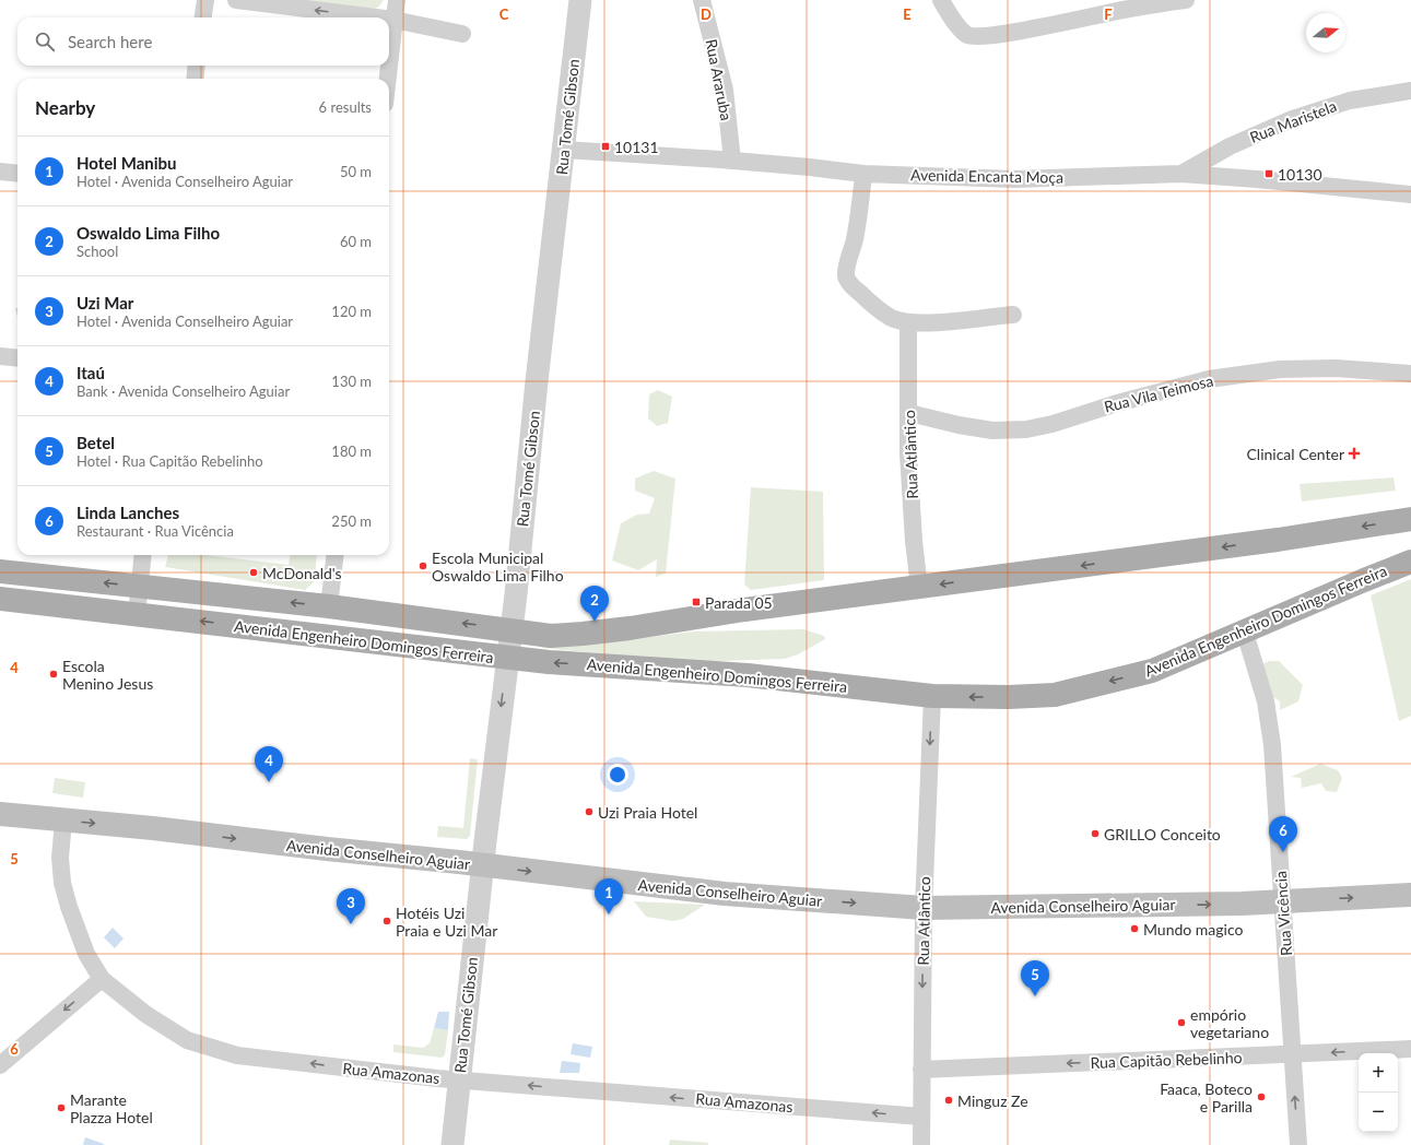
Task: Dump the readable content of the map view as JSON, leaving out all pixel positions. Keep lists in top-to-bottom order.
{
  "streets": {
    "main road": ["Avenida Engenheiro Domingos Ferreira", "Avenida Conselheiro Aguiar"],
    "street": [
      "Rua Araruba",
      "Rua Tomé Gibson",
      "Rua Maristela",
      "Avenida Encanta Moça",
      "Rua Vila Teimosa",
      "Rua Atlântico",
      "Rua Vicência",
      "Rua Capitão Rebelinho",
      "Rua Amazonas"
    ]
  },
  "crossings": [
    ["Rua Araruba", "Avenida Encanta Moça"],
    ["Rua Tomé Gibson", "Avenida Encanta Moça"],
    ["Rua Tomé Gibson", "Avenida Engenheiro Domingos Ferreira"],
    ["Rua Tomé Gibson", "Avenida Conselheiro Aguiar"],
    ["Rua Tomé Gibson", "Rua Amazonas"],
    ["Rua Maristela", "Avenida Encanta Moça"],
    ["Rua Vila Teimosa", "Rua Atlântico"],
    ["Rua Atlântico", "Avenida Engenheiro Domingos Ferreira"],
    ["Rua Atlântico", "Avenida Conselheiro Aguiar"],
    ["Rua Atlântico", "Rua Capitão Rebelinho"],
    ["Rua Atlântico", "Rua Amazonas"],
    ["Avenida Engenheiro Domingos Ferreira", "Rua Vicência"],
    ["Avenida Conselheiro Aguiar", "Rua Vicência"],
    ["Avenida Conselheiro Aguiar", "Rua Amazonas"],
    ["Rua Vicência", "Rua Capitão Rebelinho"]
  ],
  "one_way": [
    "Rua Atlântico",
    "Avenida Conselheiro Aguiar",
    "Rua Capitão Rebelinho",
    "Rua Amazonas"
  ],
  "places": {
    "transit": ["10131", "10130", "Parada 05"],
    "health": ["Clinical Center"],
    "other": [
      "Escola Municipal Oswaldo Lima Filho",
      "McDonald's",
      "Escola Menino Jesus",
      "Uzi Praia Hotel",
      "GRILLO Conceito",
      "Hotéis Uzi Praia e Uzi Mar",
      "Mundo magico",
      "empório vegetariano",
      "Faaca, Boteco e Parilla",
      "Minguz Ze",
      "Marante Plazza Hotel"
    ]
  },
  "north": "right",
  "page": {
    "search": "Search here",
    "heading": ["Nearby", "6 results"],
    "list": [
      {
        "mark": "1",
        "name": "Hotel Manibu",
        "note": "Hotel · Avenida Conselheiro Aguiar",
        "value": "50 m"
      },
      {
        "mark": "2",
        "name": "Oswaldo Lima Filho",
        "note": "School",
        "value": "60 m"
      },
      {
        "mark": "3",
        "name": "Uzi Mar",
        "note": "Hotel · Avenida Conselheiro Aguiar",
        "value": "120 m"
      },
      {
        "mark": "4",
        "name": "Itaú",
        "note": "Bank · Avenida Conselheiro Aguiar",
        "value": "130 m"
      },
      {
        "mark": "5",
        "name": "Betel",
        "note": "Hotel · Rua Capitão Rebelinho",
        "value": "180 m"
      },
      {
        "mark": "6",
        "name": "Linda Lanches",
        "note": "Restaurant · Rua Vicência",
        "value": "250 m"
      }
    ],
    "pins": [
      "2",
      "4",
      "6",
      "1",
      "3",
      "5"
    ],
    "map_buttons": ["+", "−"]
  },
  "grid": {
    "columns": [
      "C",
      "D",
      "E",
      "F"
    ],
    "rows": ["4", "5", "6"]
  }
}
